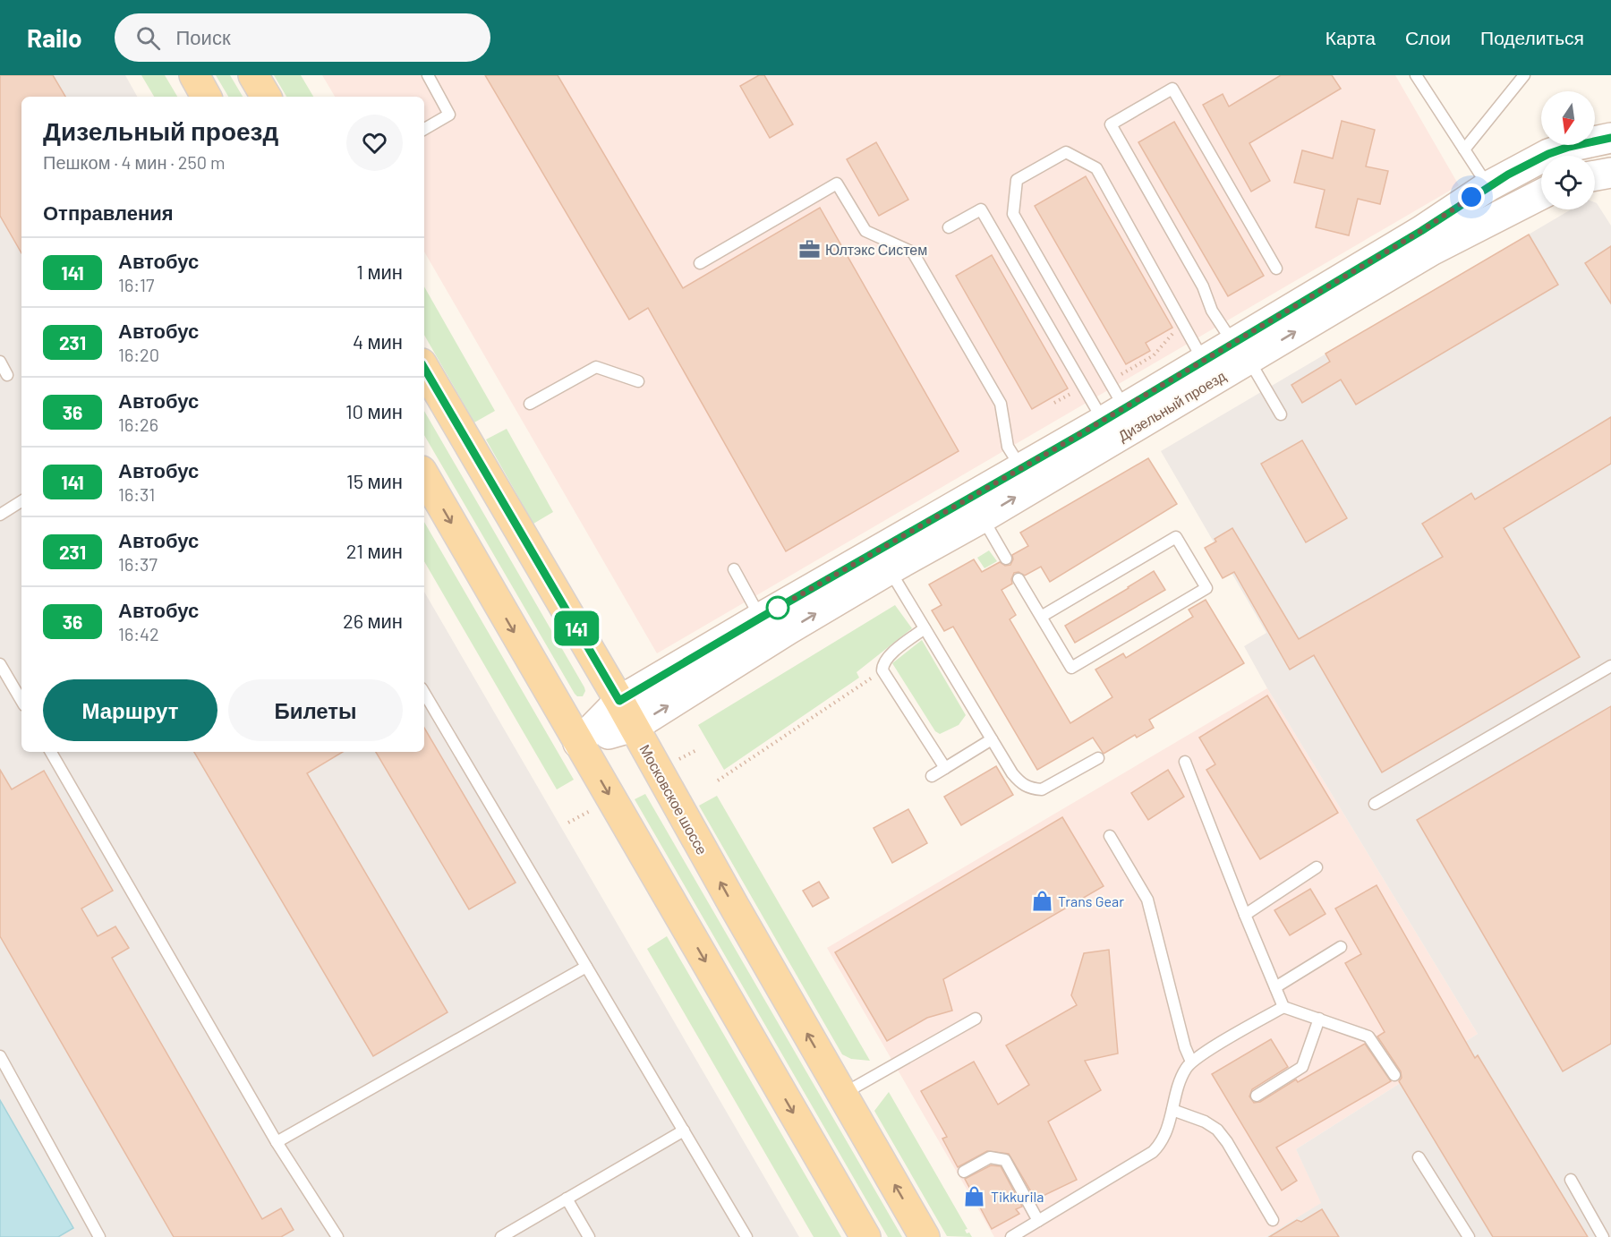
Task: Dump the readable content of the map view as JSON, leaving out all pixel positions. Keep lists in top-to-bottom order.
{
  "streets": {
    "main road": ["Московское шоссе"],
    "street": ["Дизельный проезд"]
  },
  "crossings": [
    ["Дизельный проезд", "Московское шоссе"]
  ],
  "places": {
    "office": ["Юлтэкс Систем"],
    "shop": ["Trans Gear", "Tikkurila"]
  },
  "lines": ["bus line 141"],
  "north": "bottom",
  "page": {
    "header": "Railo",
    "search": "Поиск",
    "nav": ["Карта", "Слои", "Поделиться"],
    "on_map": "141",
    "heading": [
      ["Дизельный проезд", "Пешком · 4 мин · 250 m"],
      "Отправления"
    ],
    "list": [
      {
        "mark": "141",
        "name": "Автобус",
        "note": "16:17",
        "value": "1 мин"
      },
      {
        "mark": "231",
        "name": "Автобус",
        "note": "16:20",
        "value": "4 мин"
      },
      {
        "mark": "36",
        "name": "Автобус",
        "note": "16:26",
        "value": "10 мин"
      },
      {
        "mark": "141",
        "name": "Автобус",
        "note": "16:31",
        "value": "15 мин"
      },
      {
        "mark": "231",
        "name": "Автобус",
        "note": "16:37",
        "value": "21 мин"
      },
      {
        "mark": "36",
        "name": "Автобус",
        "note": "16:42",
        "value": "26 мин"
      }
    ],
    "buttons": ["Маршрут", "Билеты"]
  }
}
